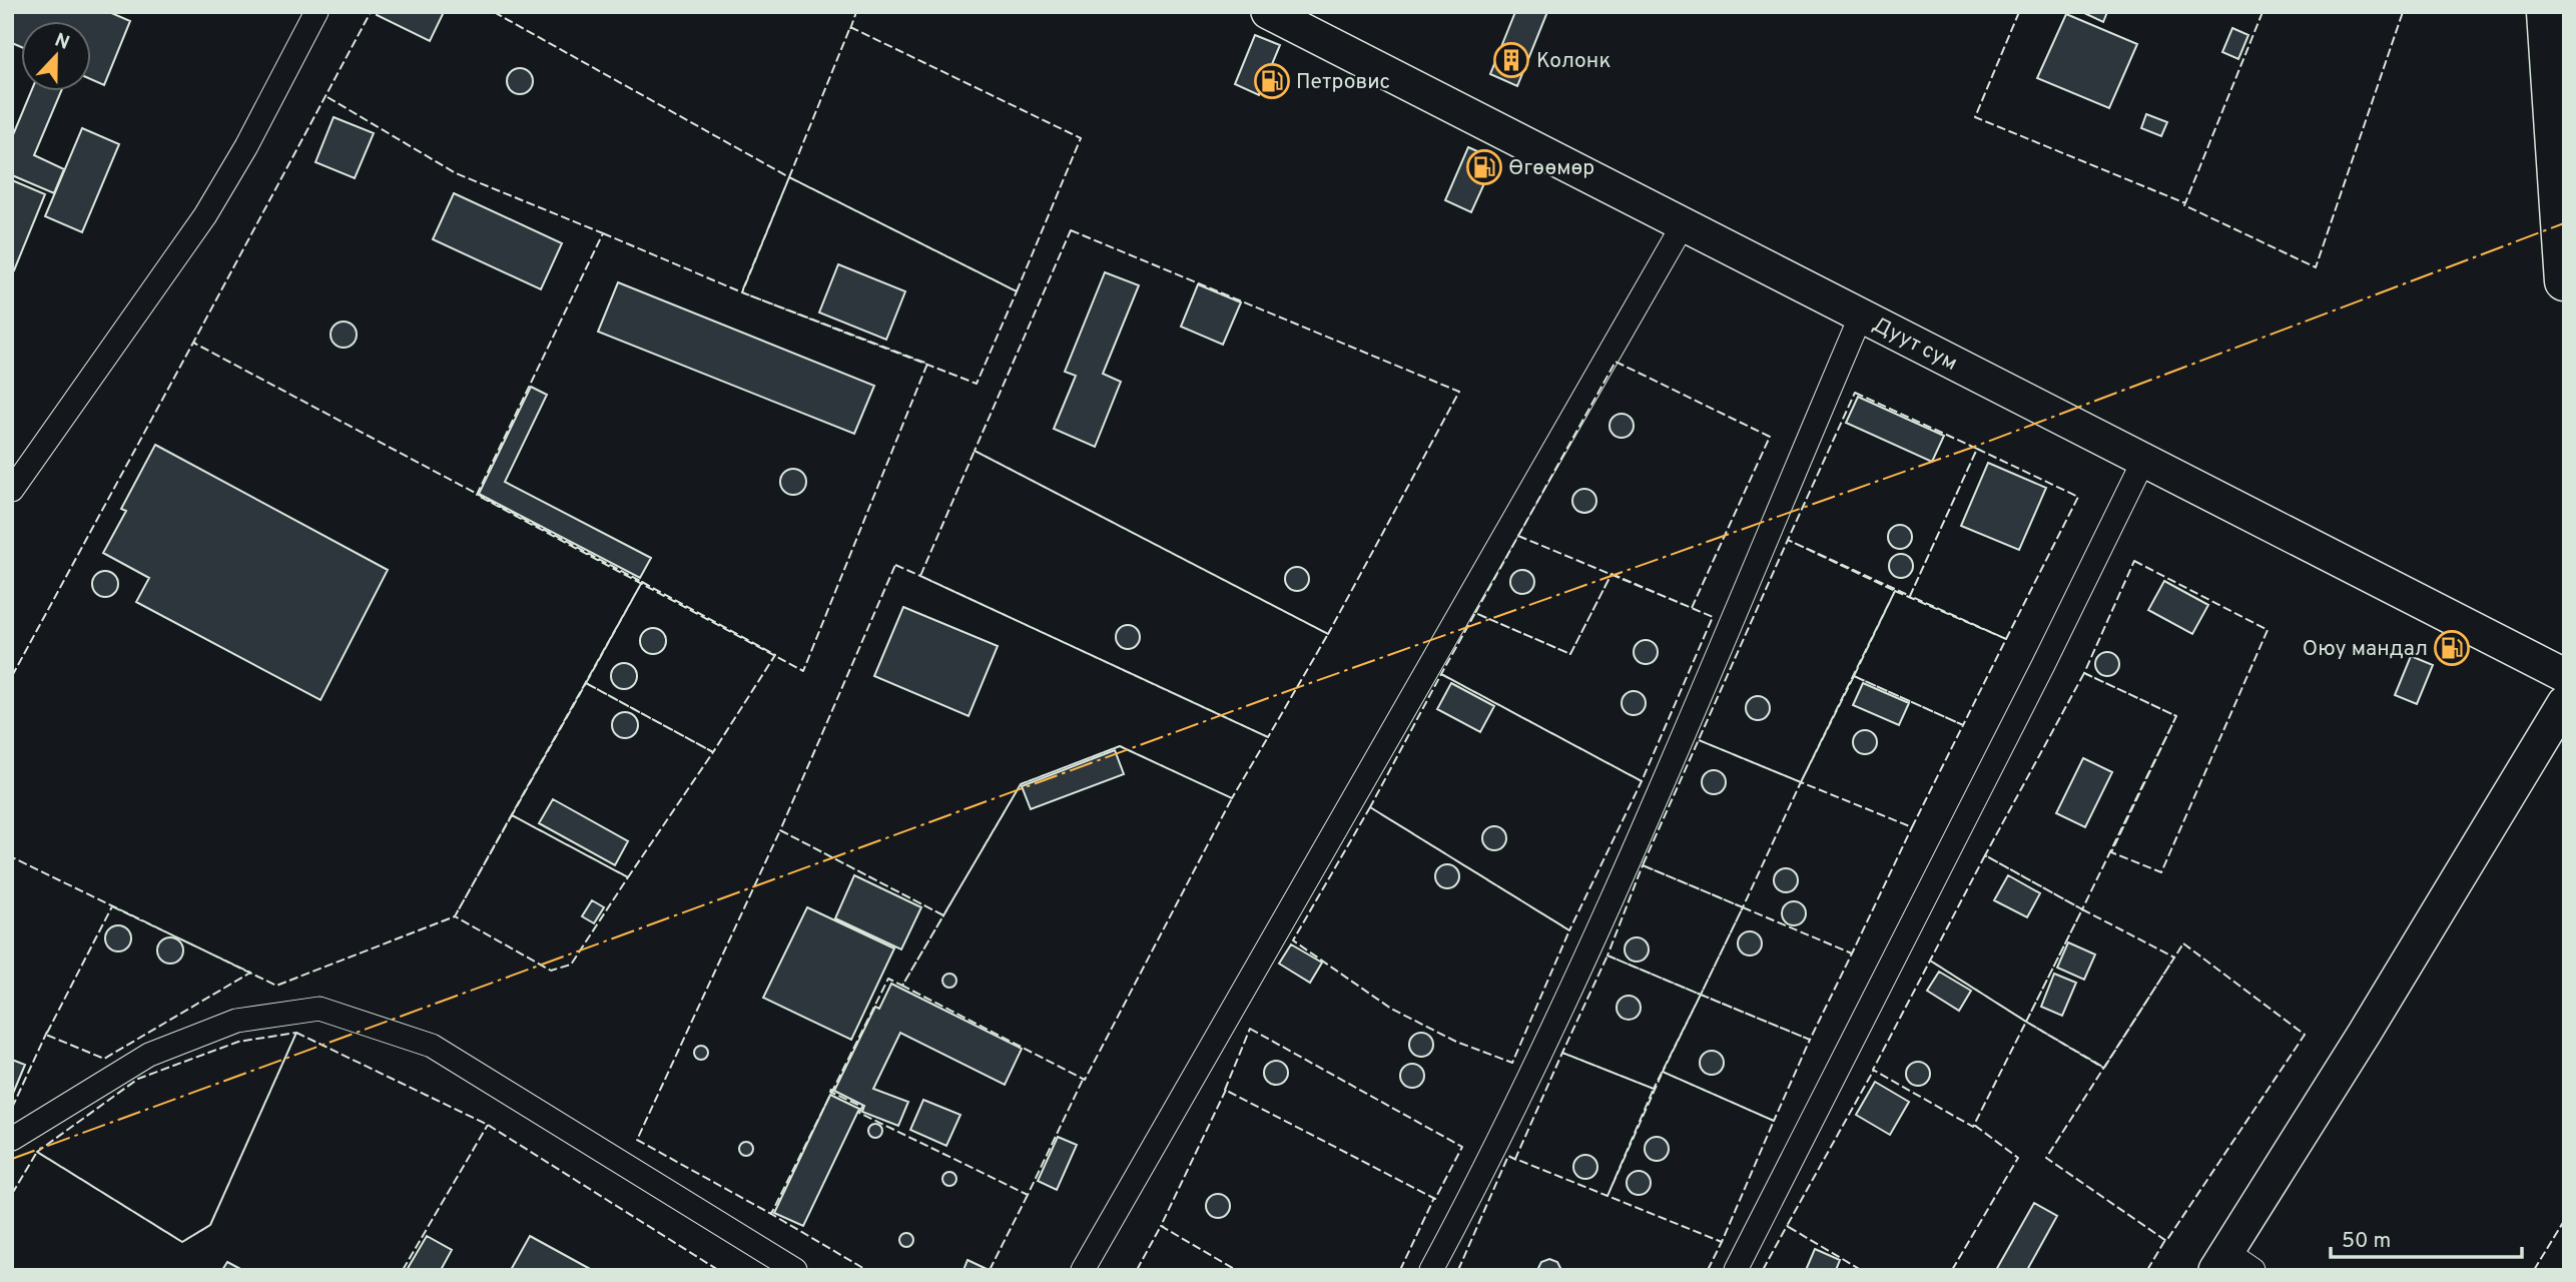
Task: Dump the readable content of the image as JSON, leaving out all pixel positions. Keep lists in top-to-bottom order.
{
  "streets": {
    "main road": ["Дуут сум"]
  },
  "places": {
    "building": ["Колонк"],
    "fuel station": ["Петровиc", "Өгөөмөр", "Оюу мандал"]
  },
  "scale_bar": "50 m",
  "north": "top"
}
